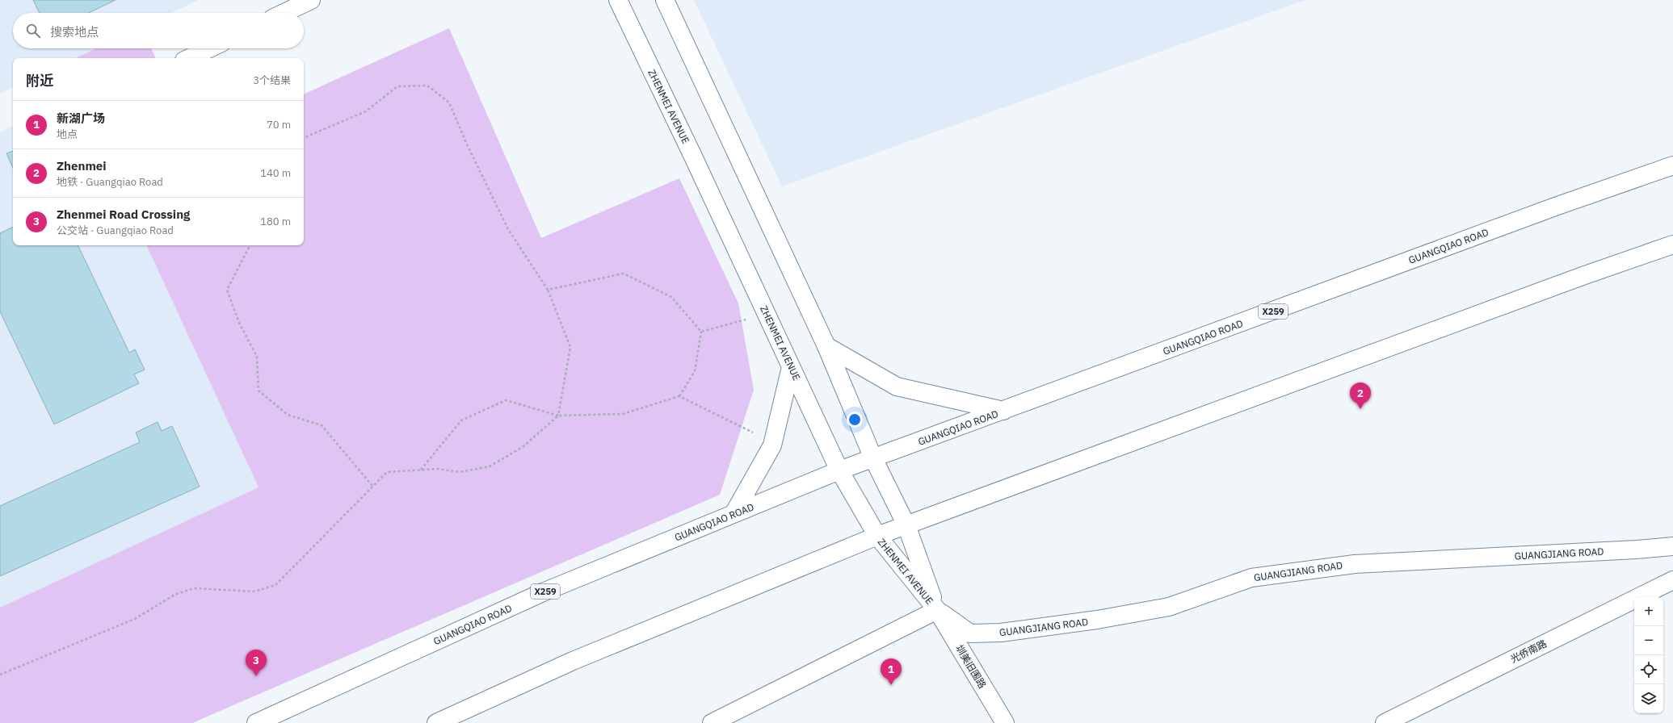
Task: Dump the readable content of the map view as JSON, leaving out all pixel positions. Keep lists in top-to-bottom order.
{
  "streets": {
    "main road": [
      "ZHENMEI AVENUE",
      "GUANGQIAO ROAD",
      "X259",
      "GUANGJIANG ROAD",
      "光侨南路",
      "圳美旧围路"
    ]
  },
  "crossings": [
    ["ZHENMEI AVENUE", "GUANGQIAO ROAD"],
    ["ZHENMEI AVENUE", "GUANGJIANG ROAD"],
    ["ZHENMEI AVENUE", "圳美旧围路"],
    ["GUANGJIANG ROAD", "圳美旧围路"]
  ],
  "page": {
    "search": "搜索地点",
    "heading": ["附近", "3个结果"],
    "list": [
      {
        "mark": "1",
        "name": "新湖广场",
        "note": "地点",
        "value": "70 m"
      },
      {
        "mark": "2",
        "name": "Zhenmei",
        "note": "地铁 · Guangqiao Road",
        "value": "140 m"
      },
      {
        "mark": "3",
        "name": "Zhenmei Road Crossing",
        "note": "公交站 · Guangqiao Road",
        "value": "180 m"
      }
    ],
    "pins": ["2", "3", "1"],
    "map_buttons": ["+", "−"]
  }
}
